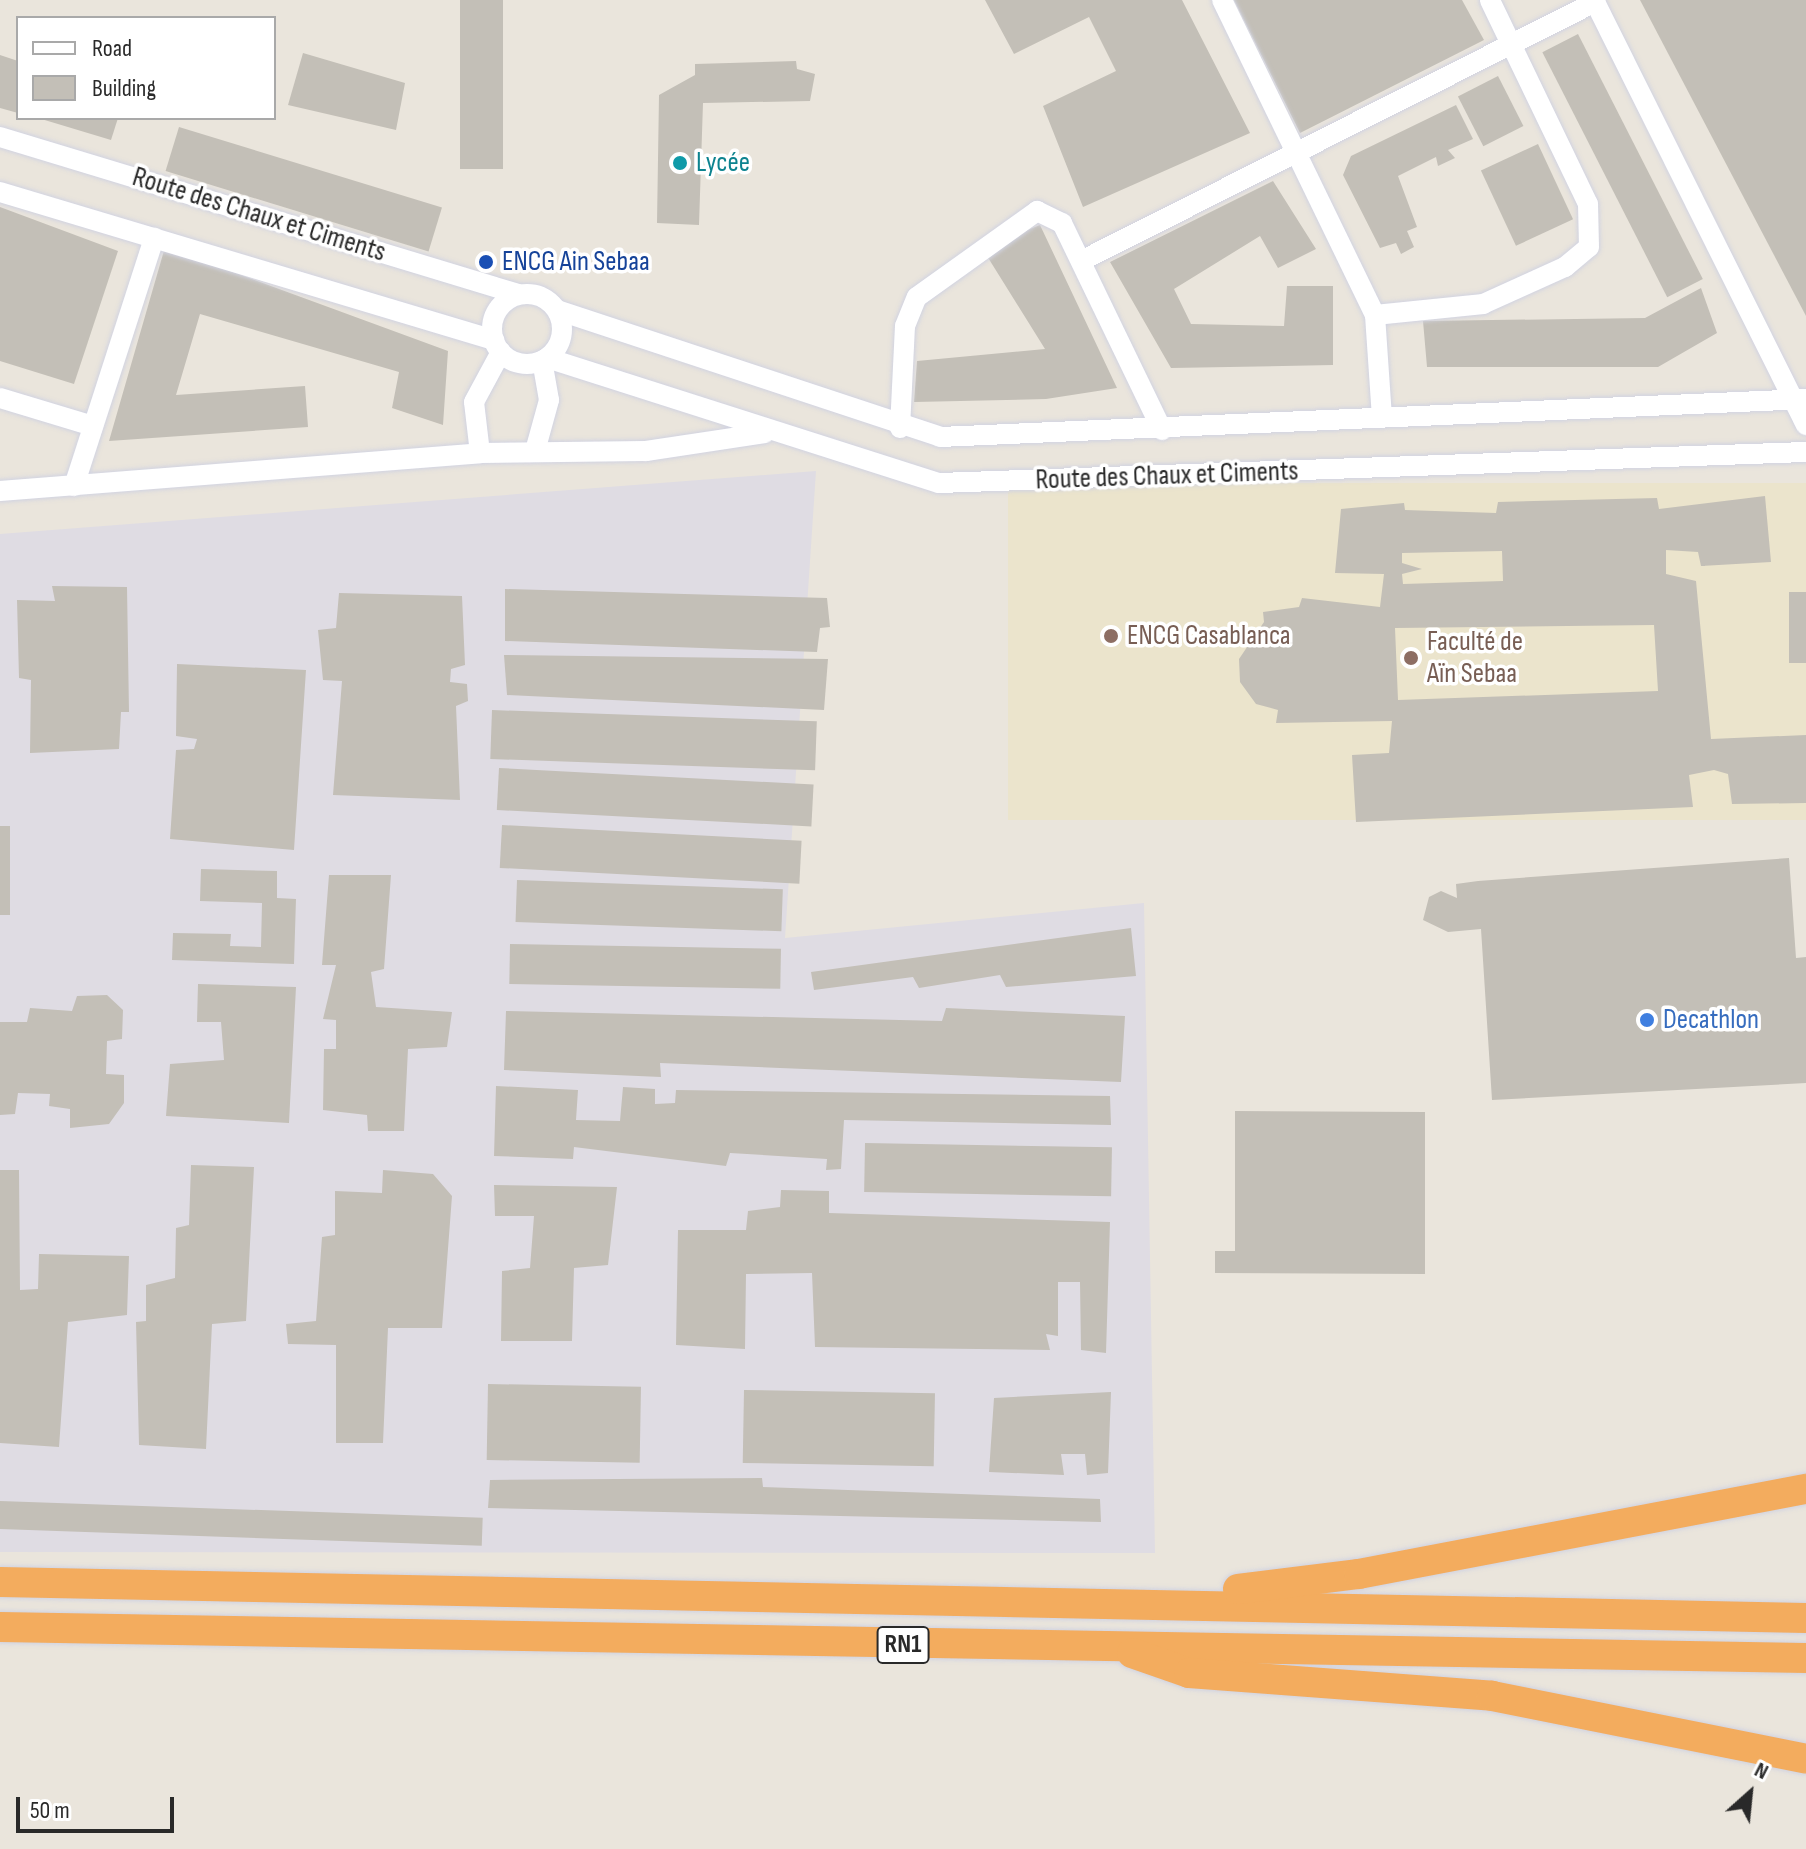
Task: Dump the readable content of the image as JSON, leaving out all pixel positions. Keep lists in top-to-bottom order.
{
  "streets": {
    "highway": ["RN1"],
    "street": ["Route des Chaux et Ciments"]
  },
  "places": [
    "Lycée",
    "ENCG Ain Sebaa",
    "ENCG Casablanca",
    "Faculté de Aïn Sebaa",
    "Decathlon"
  ],
  "legend": ["Road", "Building"],
  "scale_bar": "50 m",
  "north": "top right"
}
